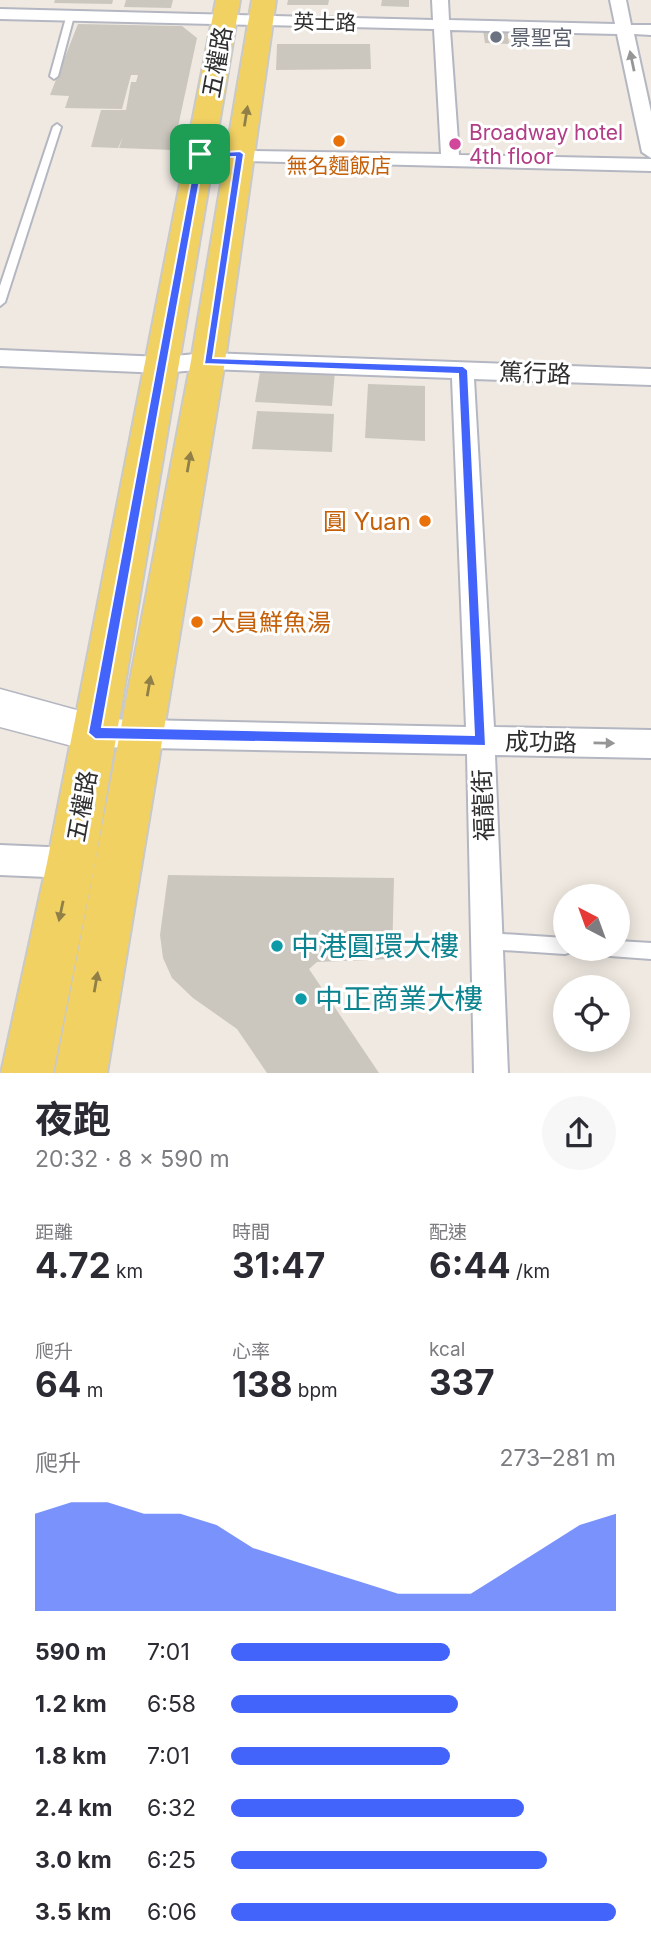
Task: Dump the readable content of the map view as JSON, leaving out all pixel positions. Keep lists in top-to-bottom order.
{
  "streets": {
    "main road": ["五權路"],
    "street": [
      "英士路",
      "篤行路",
      "成功路",
      "福龍街"
    ]
  },
  "crossings": [
    ["英士路", "五權路"],
    ["五權路", "篤行路"],
    ["五權路", "成功路"],
    ["篤行路", "福龍街"],
    ["成功路", "福龍街"]
  ],
  "places": [
    "景聖宮",
    "無名麵飯店",
    "Broadway hotel 4th floor",
    "圓 Yuan",
    "大員鮮魚湯",
    "中港圓環大樓",
    "中正商業大樓"
  ],
  "north": "top left",
  "page": {
    "heading": ["夜跑", "20:32 · 8 × 590 m"],
    "stats": [
      ["距離", "4.72 km"],
      ["時間", "31:47"],
      ["配速", "6:44 /km"],
      ["爬升", "64 m"],
      ["心率", "138 bpm"],
      ["kcal", "337"]
    ],
    "chart": ["爬升", "273–281 m"],
    "list": [
      {
        "name": "590 m",
        "note": "7:01"
      },
      {
        "name": "1.2 km",
        "note": "6:58"
      },
      {
        "name": "1.8 km",
        "note": "7:01"
      },
      {
        "name": "2.4 km",
        "note": "6:32"
      },
      {
        "name": "3.0 km",
        "note": "6:25"
      },
      {
        "name": "3.5 km",
        "note": "6:06"
      }
    ]
  }
}
